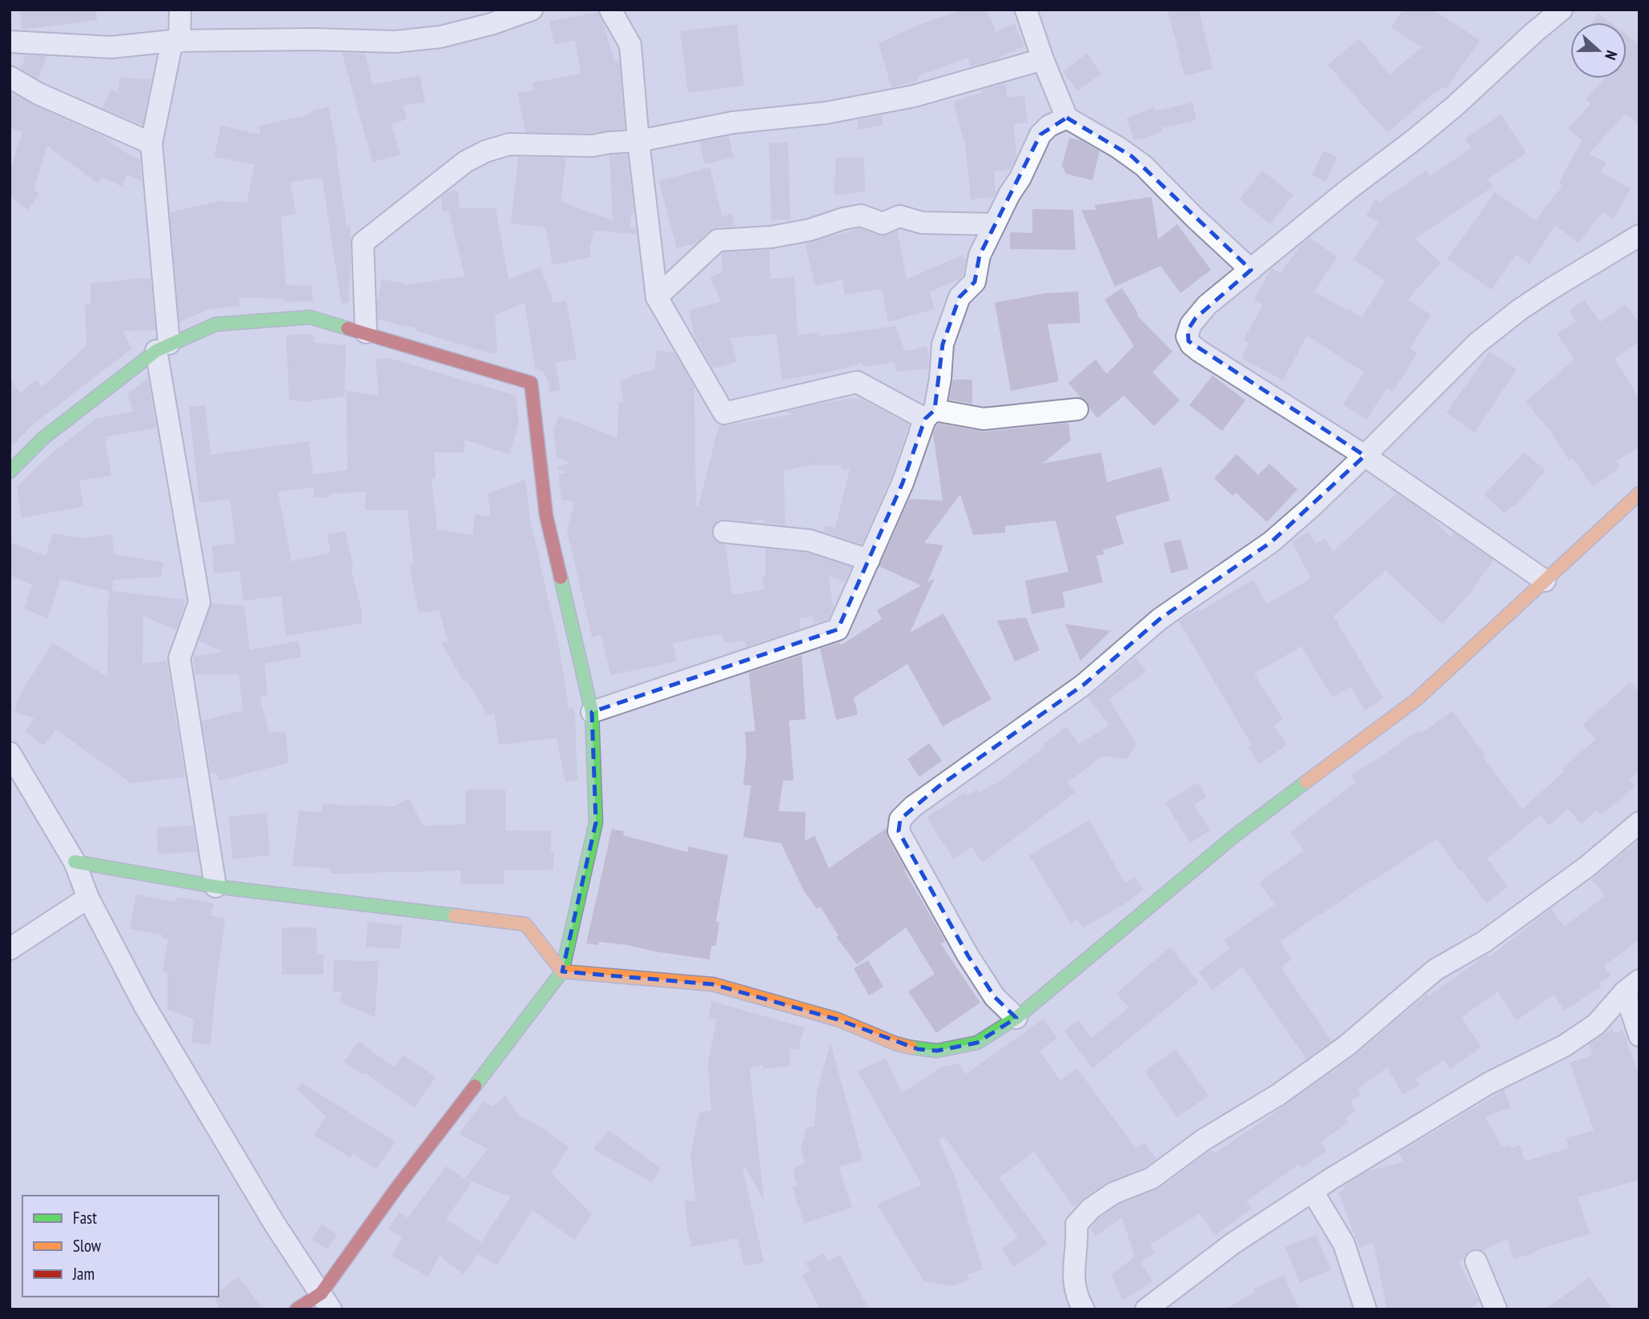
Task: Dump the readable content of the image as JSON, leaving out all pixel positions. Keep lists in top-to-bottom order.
{
  "legend": ["Fast", "Slow", "Jam"],
  "north": "right"
}
